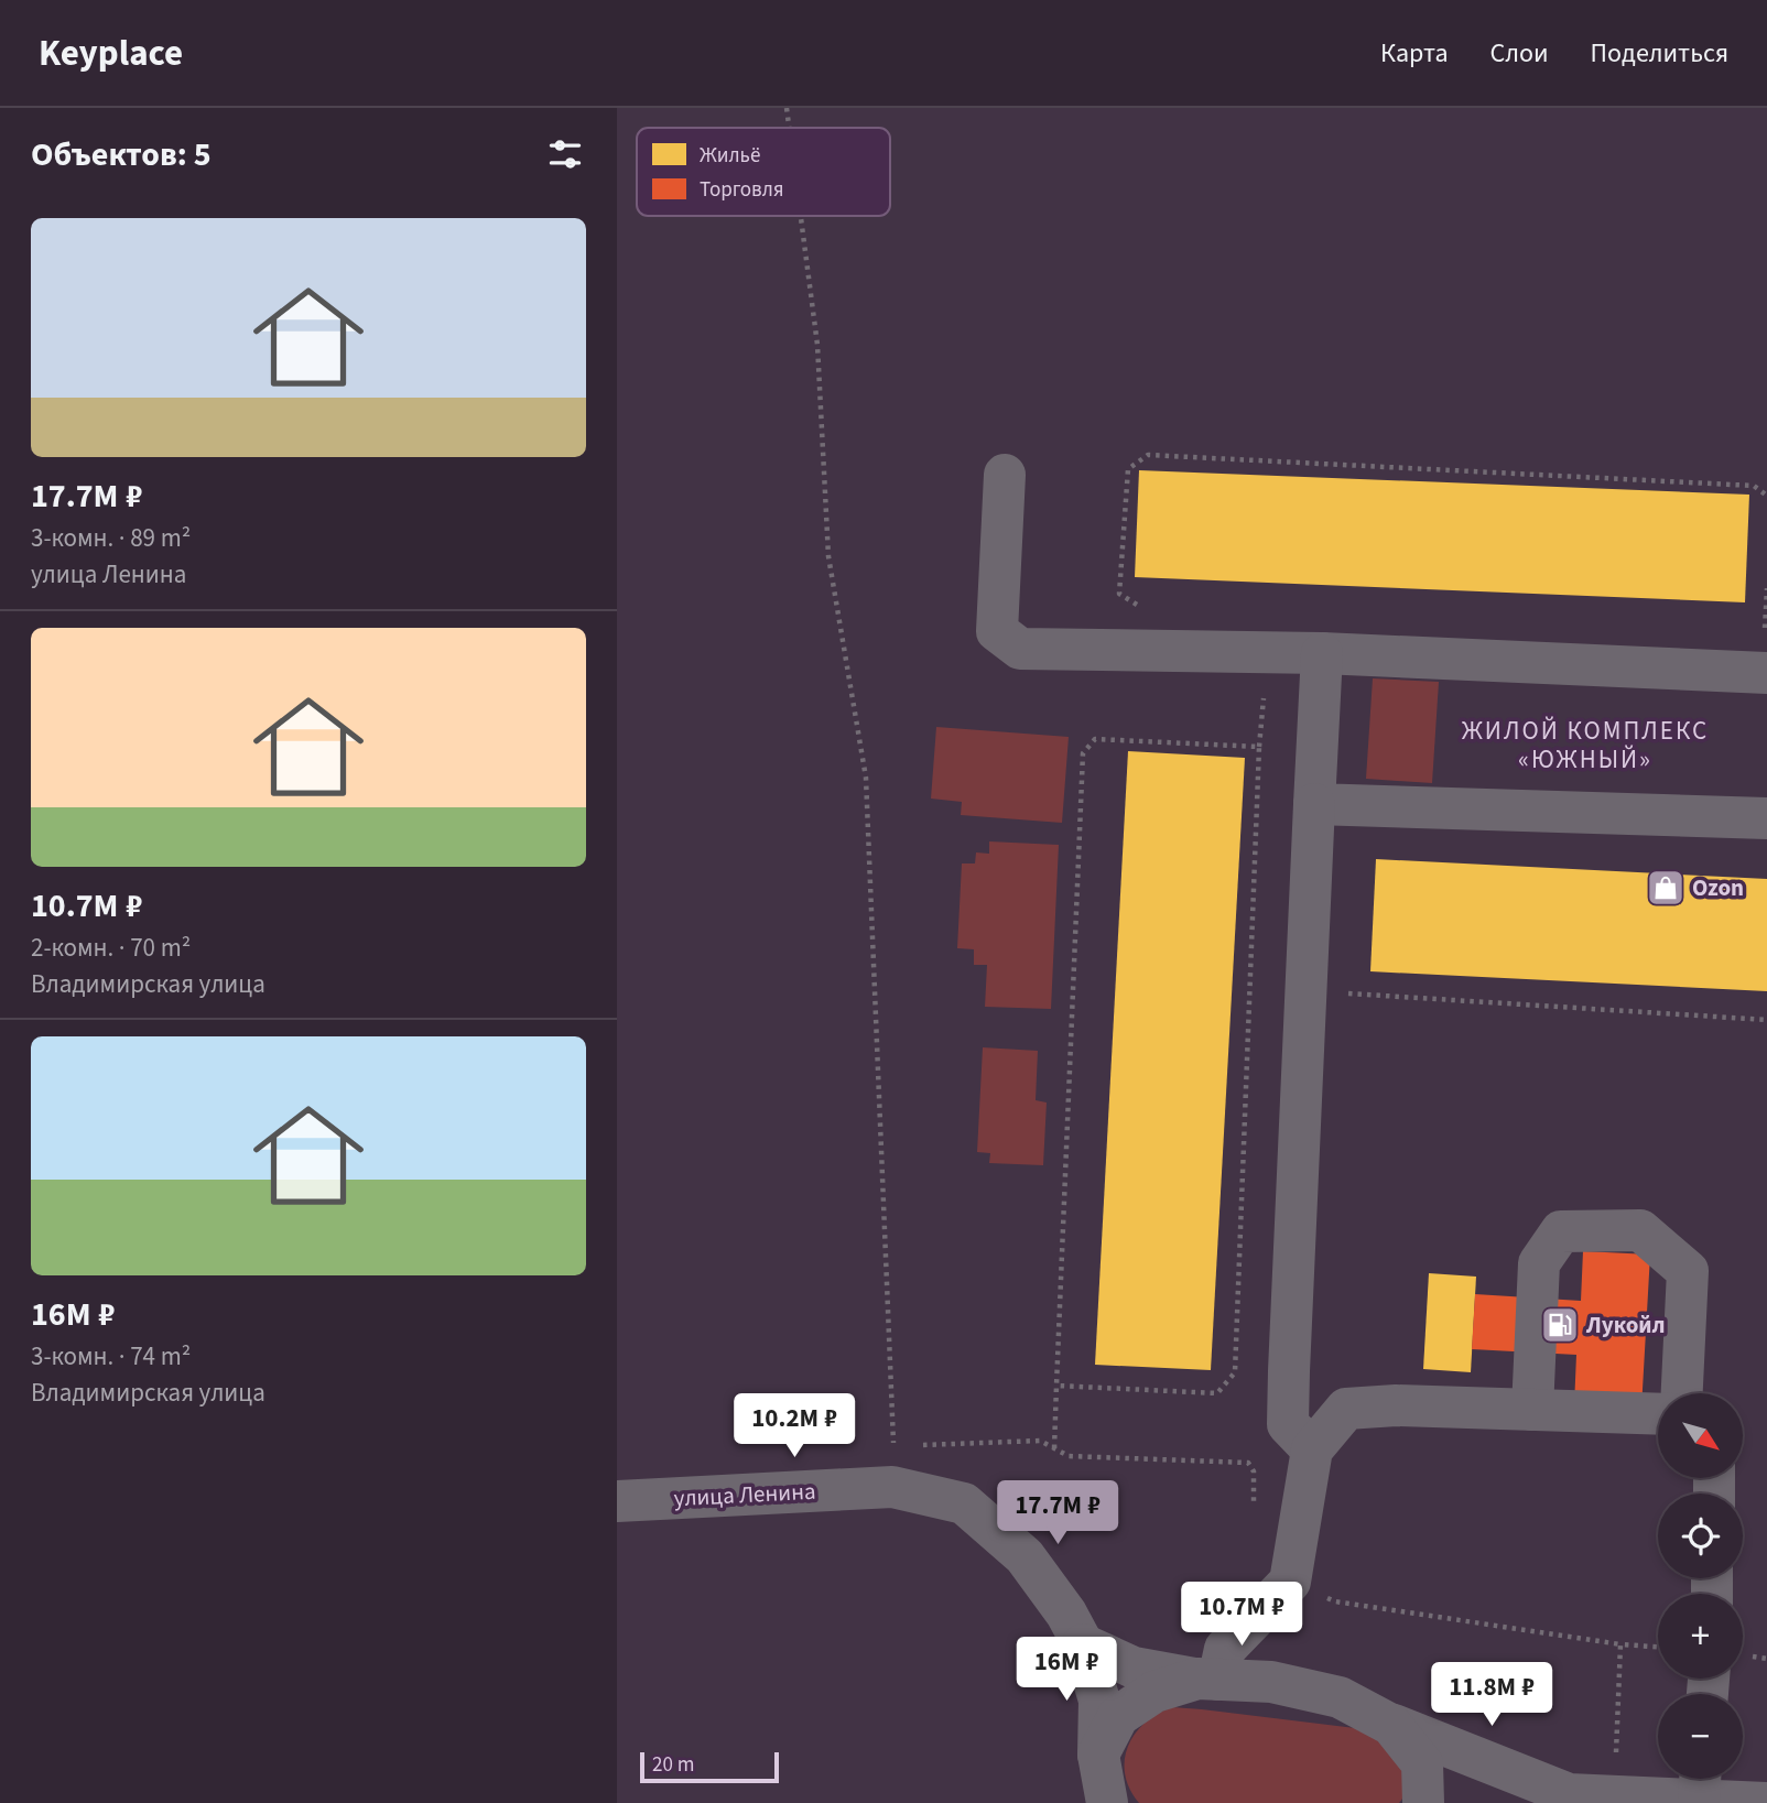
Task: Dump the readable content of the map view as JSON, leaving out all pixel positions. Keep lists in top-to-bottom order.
{
  "streets": {
    "street": ["улица Ленина"]
  },
  "districts": ["ЖИЛОЙ КОМПЛЕКС «ЮЖНЫЙ»"],
  "places": {
    "shop": ["Ozon"],
    "fuel station": ["Лукойл"]
  },
  "legend": ["Жильё", "Торговля"],
  "scale_bar": "20 m",
  "north": "bottom right",
  "page": {
    "header": "Keyplace",
    "nav": ["Карта", "Слои", "Поделиться"],
    "heading": "Объектов: 5",
    "list": [
      {
        "name": "17.7M ₽",
        "note": "3-комн. · 89 m² · улица Ленина"
      },
      {
        "name": "10.7M ₽",
        "note": "2-комн. · 70 m² · Владимирская улица"
      },
      {
        "name": "16M ₽",
        "note": "3-комн. · 74 m² · Владимирская улица"
      }
    ],
    "map_buttons": ["+", "−"],
    "price": [
      "10.2M ₽",
      "17.7M ₽",
      "10.7M ₽",
      "16M ₽",
      "11.8M ₽"
    ],
    "scale": "20 m"
  }
}
